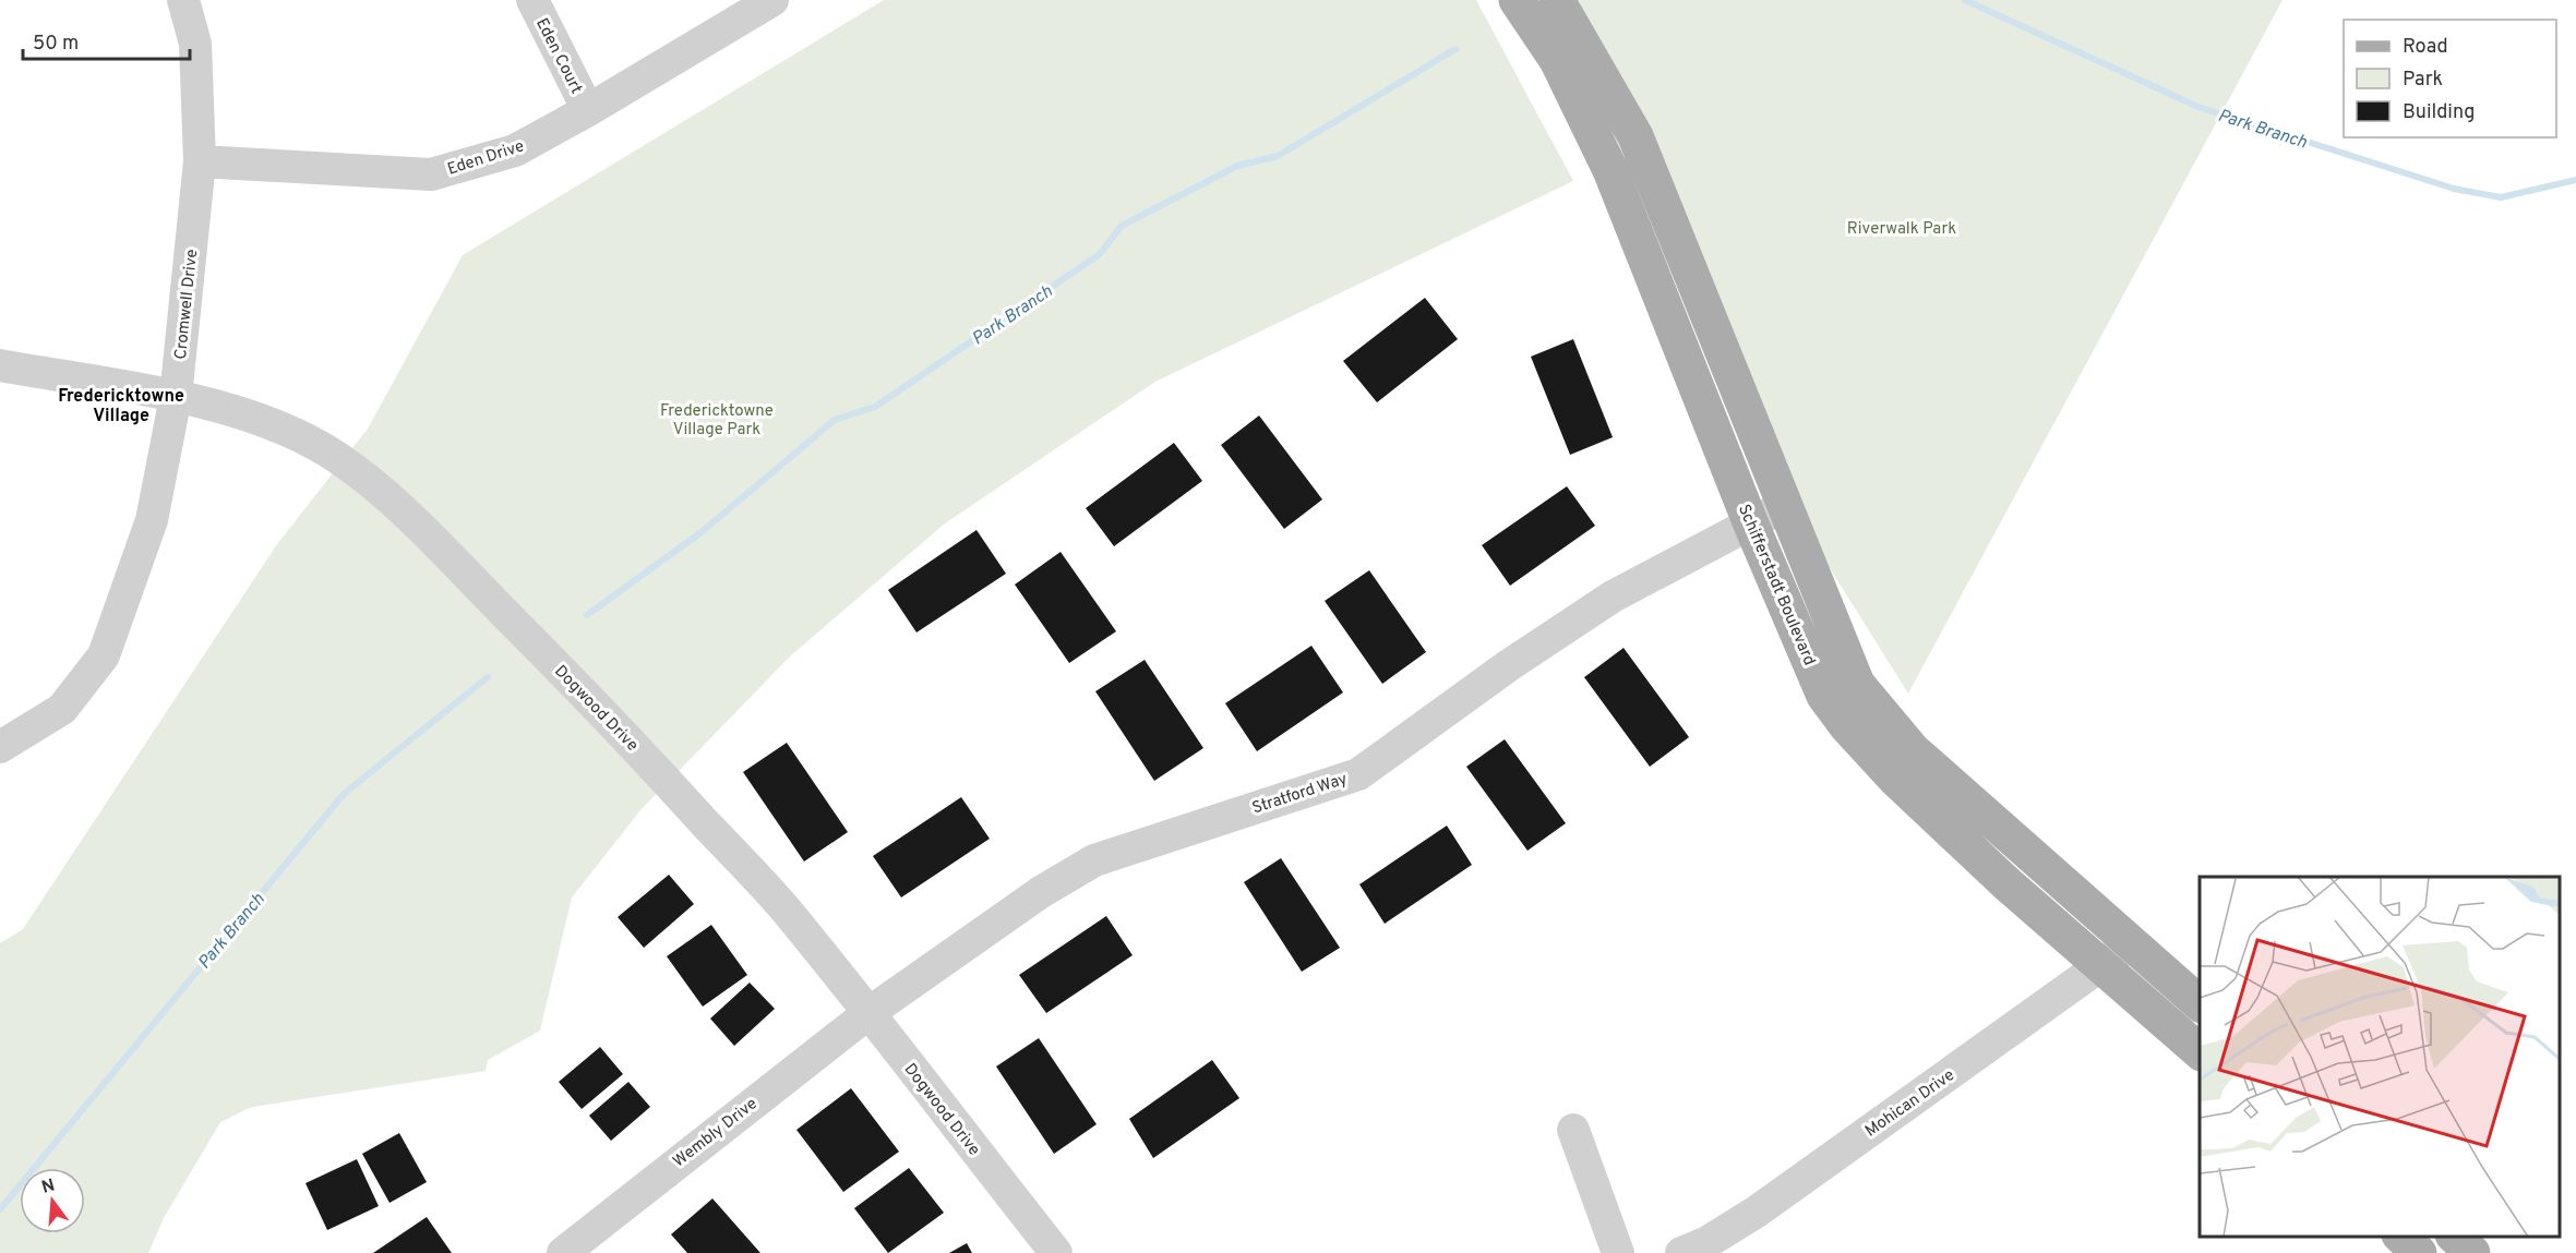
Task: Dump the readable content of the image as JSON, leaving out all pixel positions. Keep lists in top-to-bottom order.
{
  "streets": {
    "main road": ["Schifferstadt Boulevard"],
    "street": [
      "Eden Court",
      "Eden Drive",
      "Cromwell Drive",
      "Dogwood Drive",
      "Stratford Way",
      "Mohican Drive",
      "Wembly Drive"
    ]
  },
  "crossings": [
    ["Eden Court", "Eden Drive"],
    ["Eden Drive", "Cromwell Drive"],
    ["Cromwell Drive", "Dogwood Drive"],
    ["Schifferstadt Boulevard", "Stratford Way"],
    ["Schifferstadt Boulevard", "Mohican Drive"],
    ["Dogwood Drive", "Stratford Way"],
    ["Dogwood Drive", "Wembly Drive"],
    ["Stratford Way", "Wembly Drive"]
  ],
  "districts": ["Fredericktowne Village"],
  "water": ["Park Branch"],
  "parks": ["Riverwalk Park", "Fredericktowne Village Park"],
  "legend": ["Road", "Park", "Building"],
  "scale_bar": "50 m",
  "north": "top"
}
